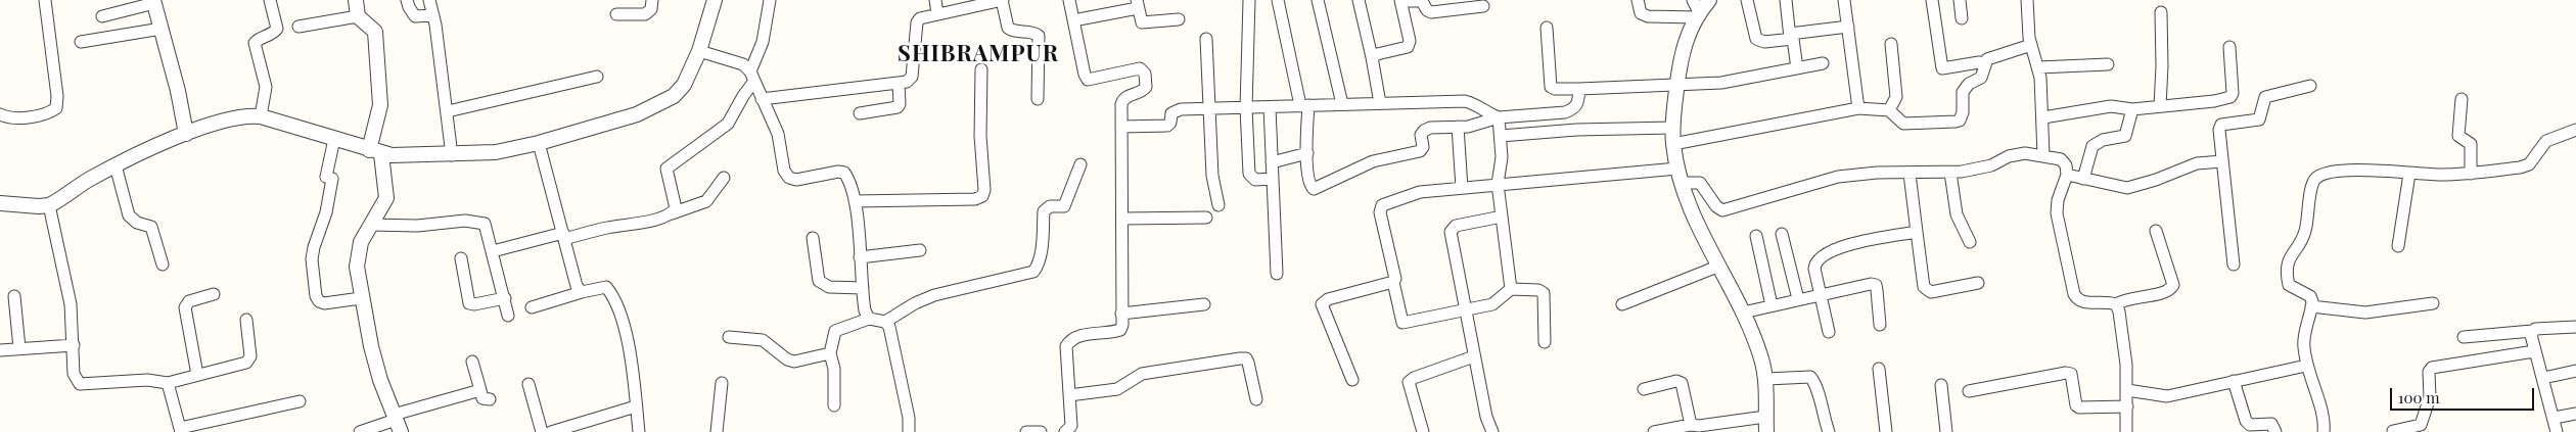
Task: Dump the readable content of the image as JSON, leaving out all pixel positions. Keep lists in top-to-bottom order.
{
  "districts": ["SHIBRAMPUR"],
  "scale_bar": "100 m"
}
